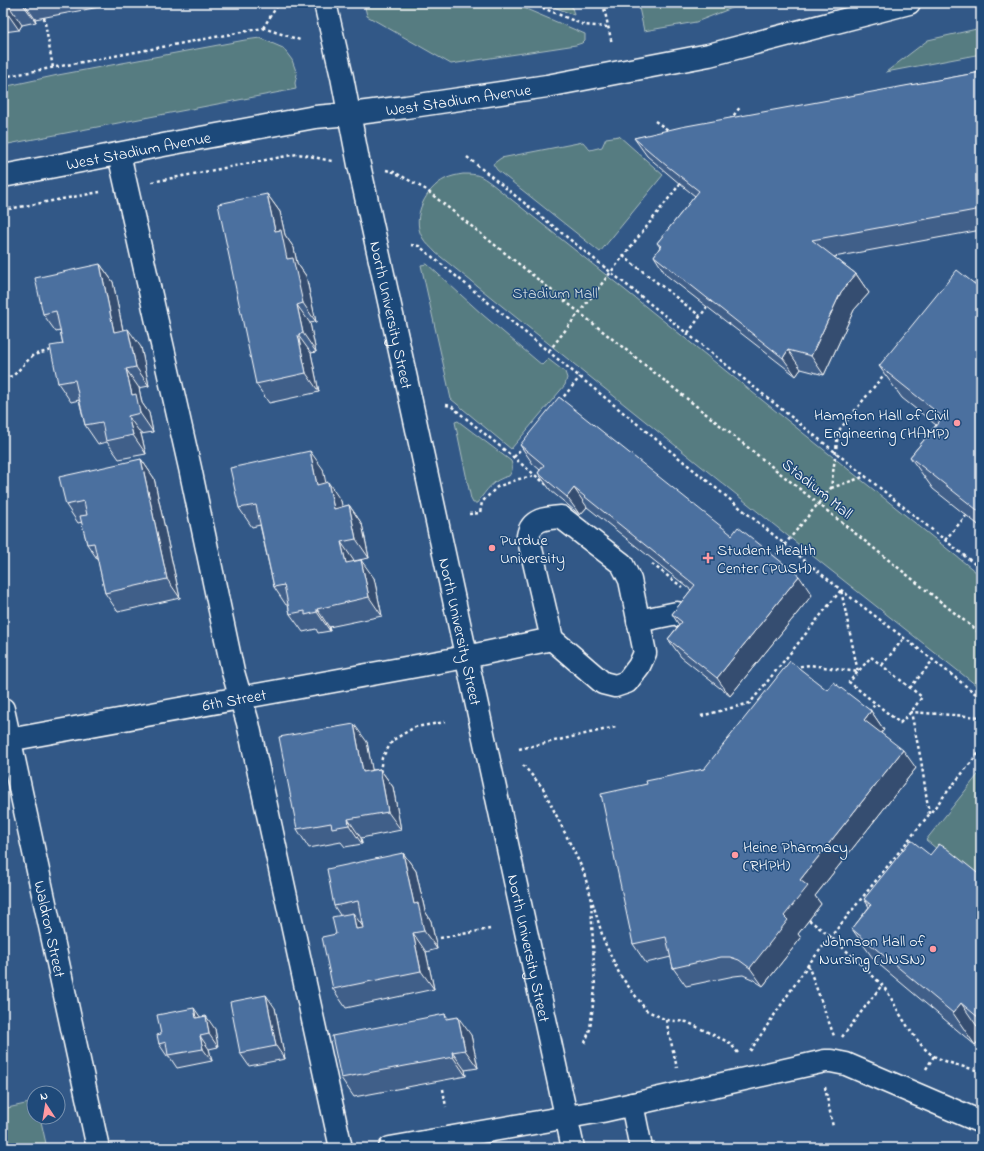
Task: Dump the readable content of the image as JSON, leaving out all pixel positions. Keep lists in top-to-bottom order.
{
  "streets": {
    "street": [
      "West Stadium Avenue",
      "North University Street",
      "6th Street",
      "Waldron Street"
    ],
    "path": ["Stadium Mall"]
  },
  "crossings": [
    ["West Stadium Avenue", "North University Street"],
    ["North University Street", "6th Street"],
    ["6th Street", "Waldron Street"]
  ],
  "parks": ["Stadium Mall"],
  "places": {
    "other": [
      "Hampton Hall of Civil Engineering (HAMP)",
      "Purdue University",
      "Heine Pharmacy (RHPH)",
      "Johnson Hall of Nursing (JNSN)"
    ],
    "health": ["Student Health Center (PUSH)"]
  },
  "north": "top"
}
